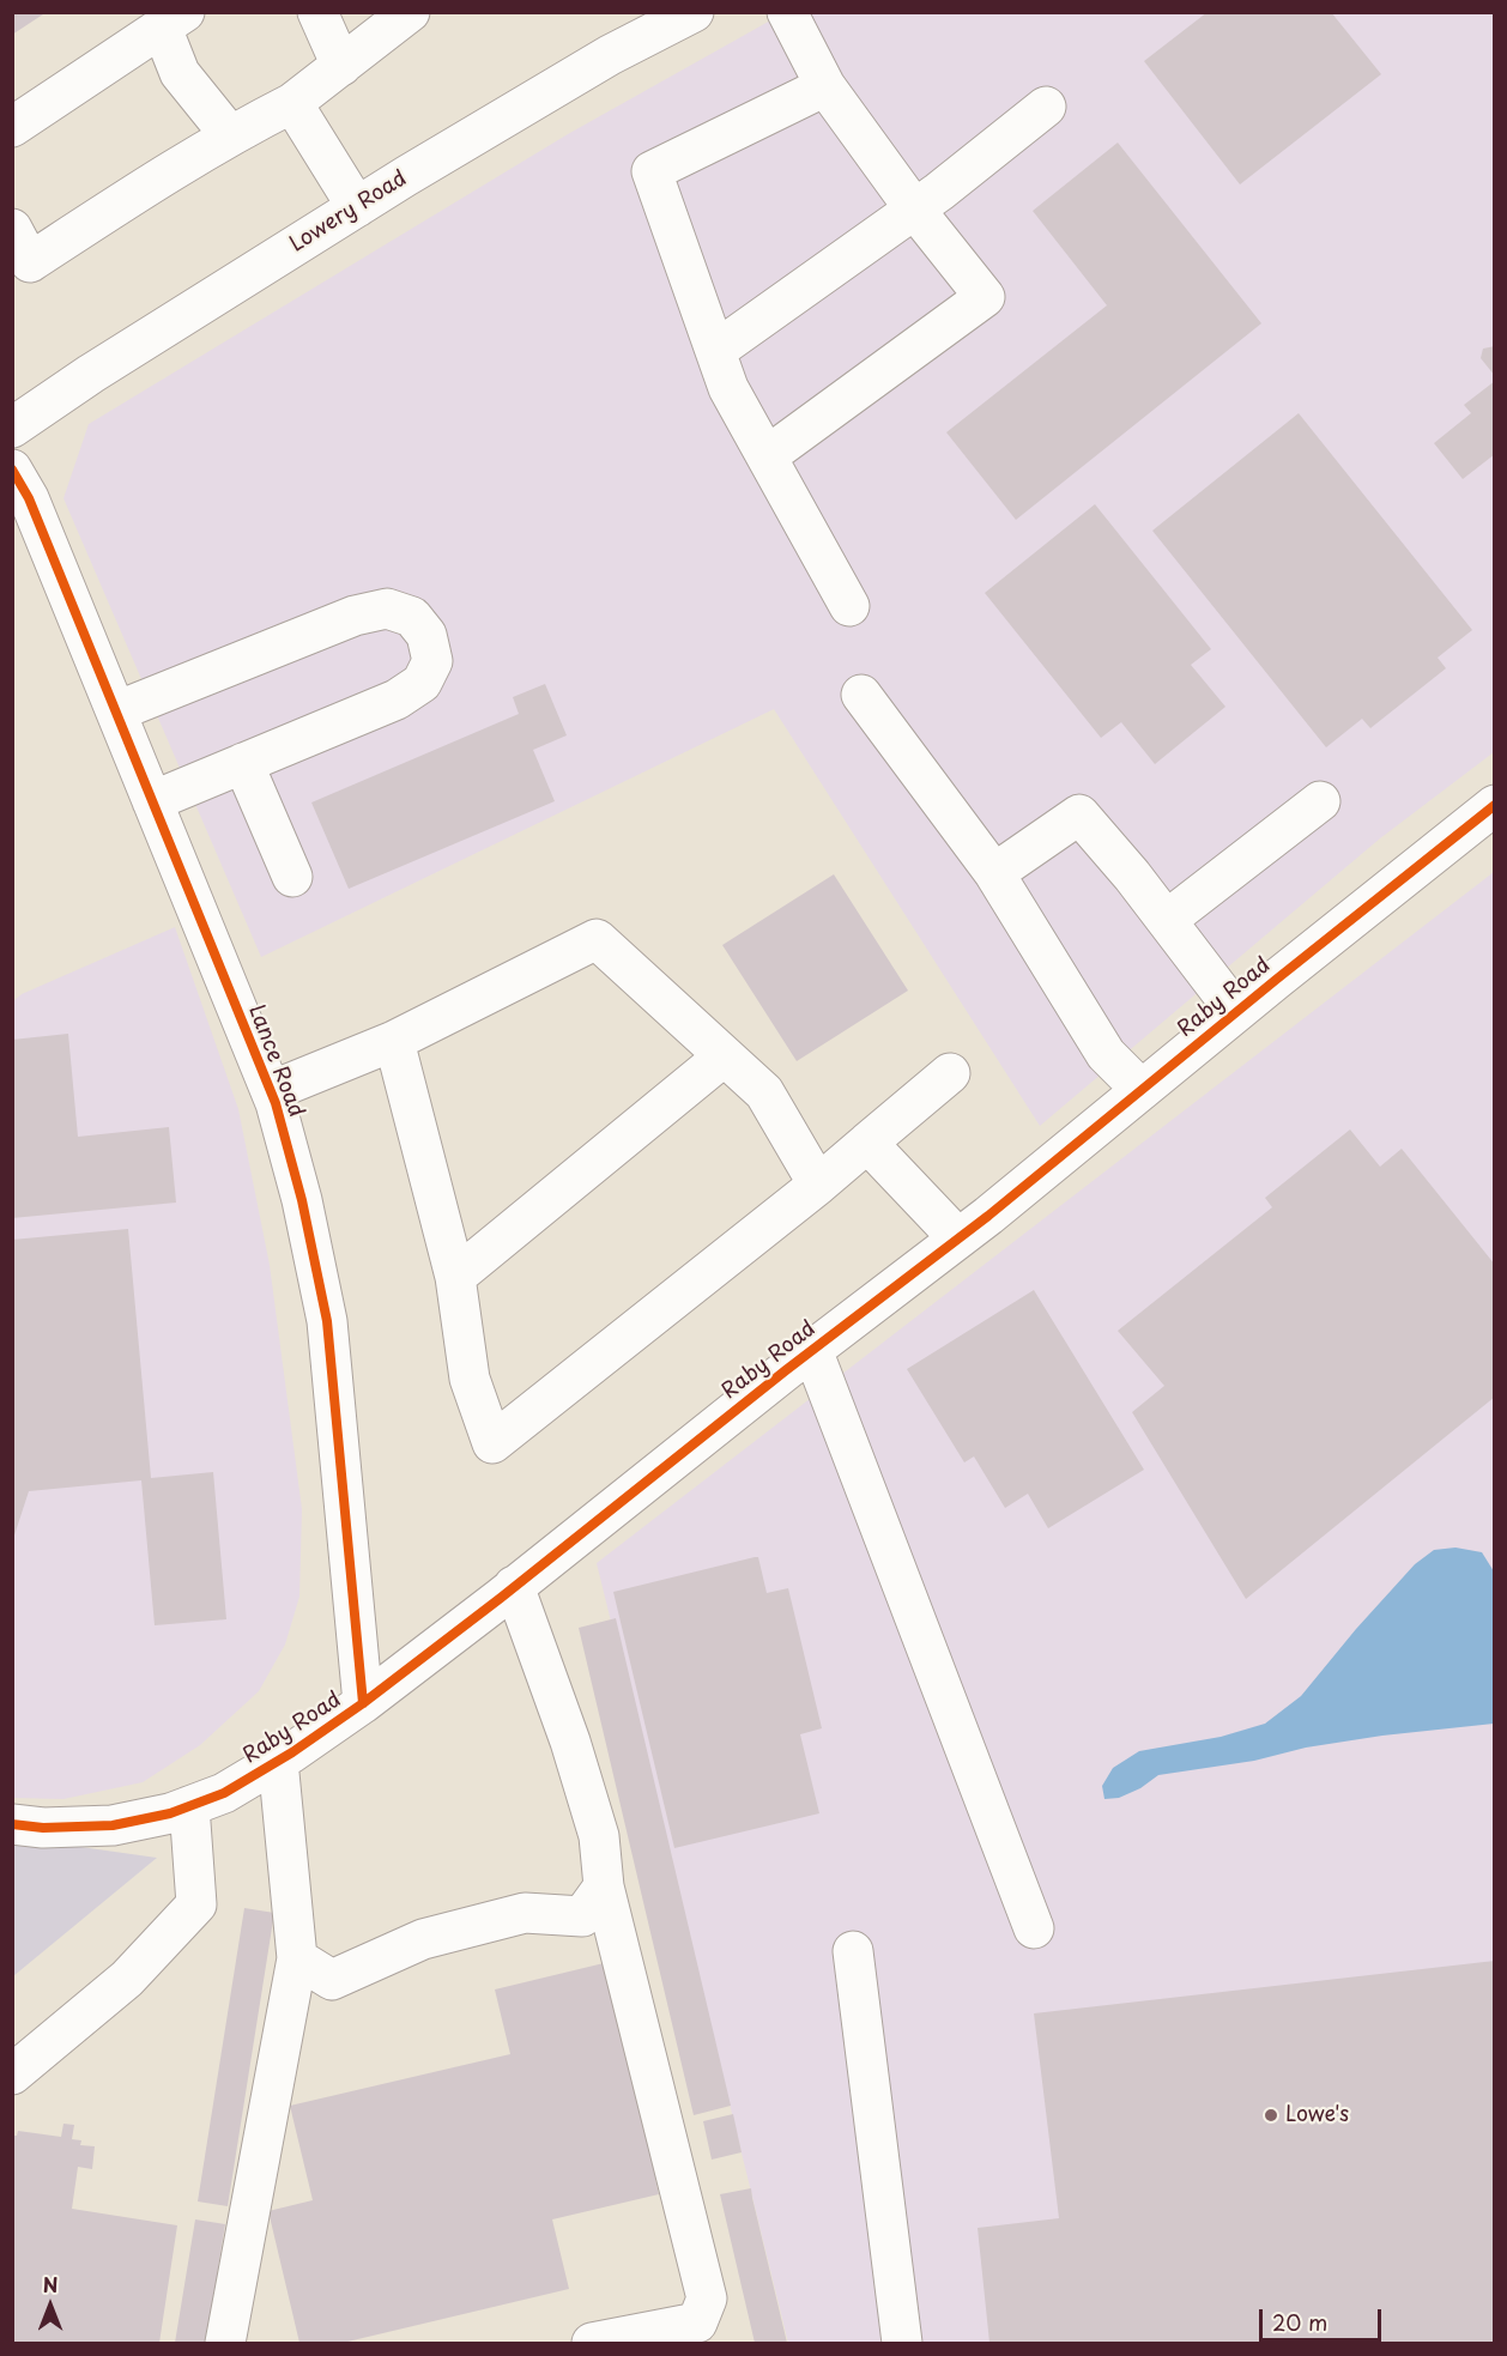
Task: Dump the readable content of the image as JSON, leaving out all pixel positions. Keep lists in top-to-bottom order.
{
  "streets": {
    "street": ["Lowery Road", "Raby Road", "Lance Road"]
  },
  "crossings": [
    ["Raby Road", "Lance Road"]
  ],
  "places": ["Lowe's"],
  "scale_bar": "20 m",
  "north": "top"
}
